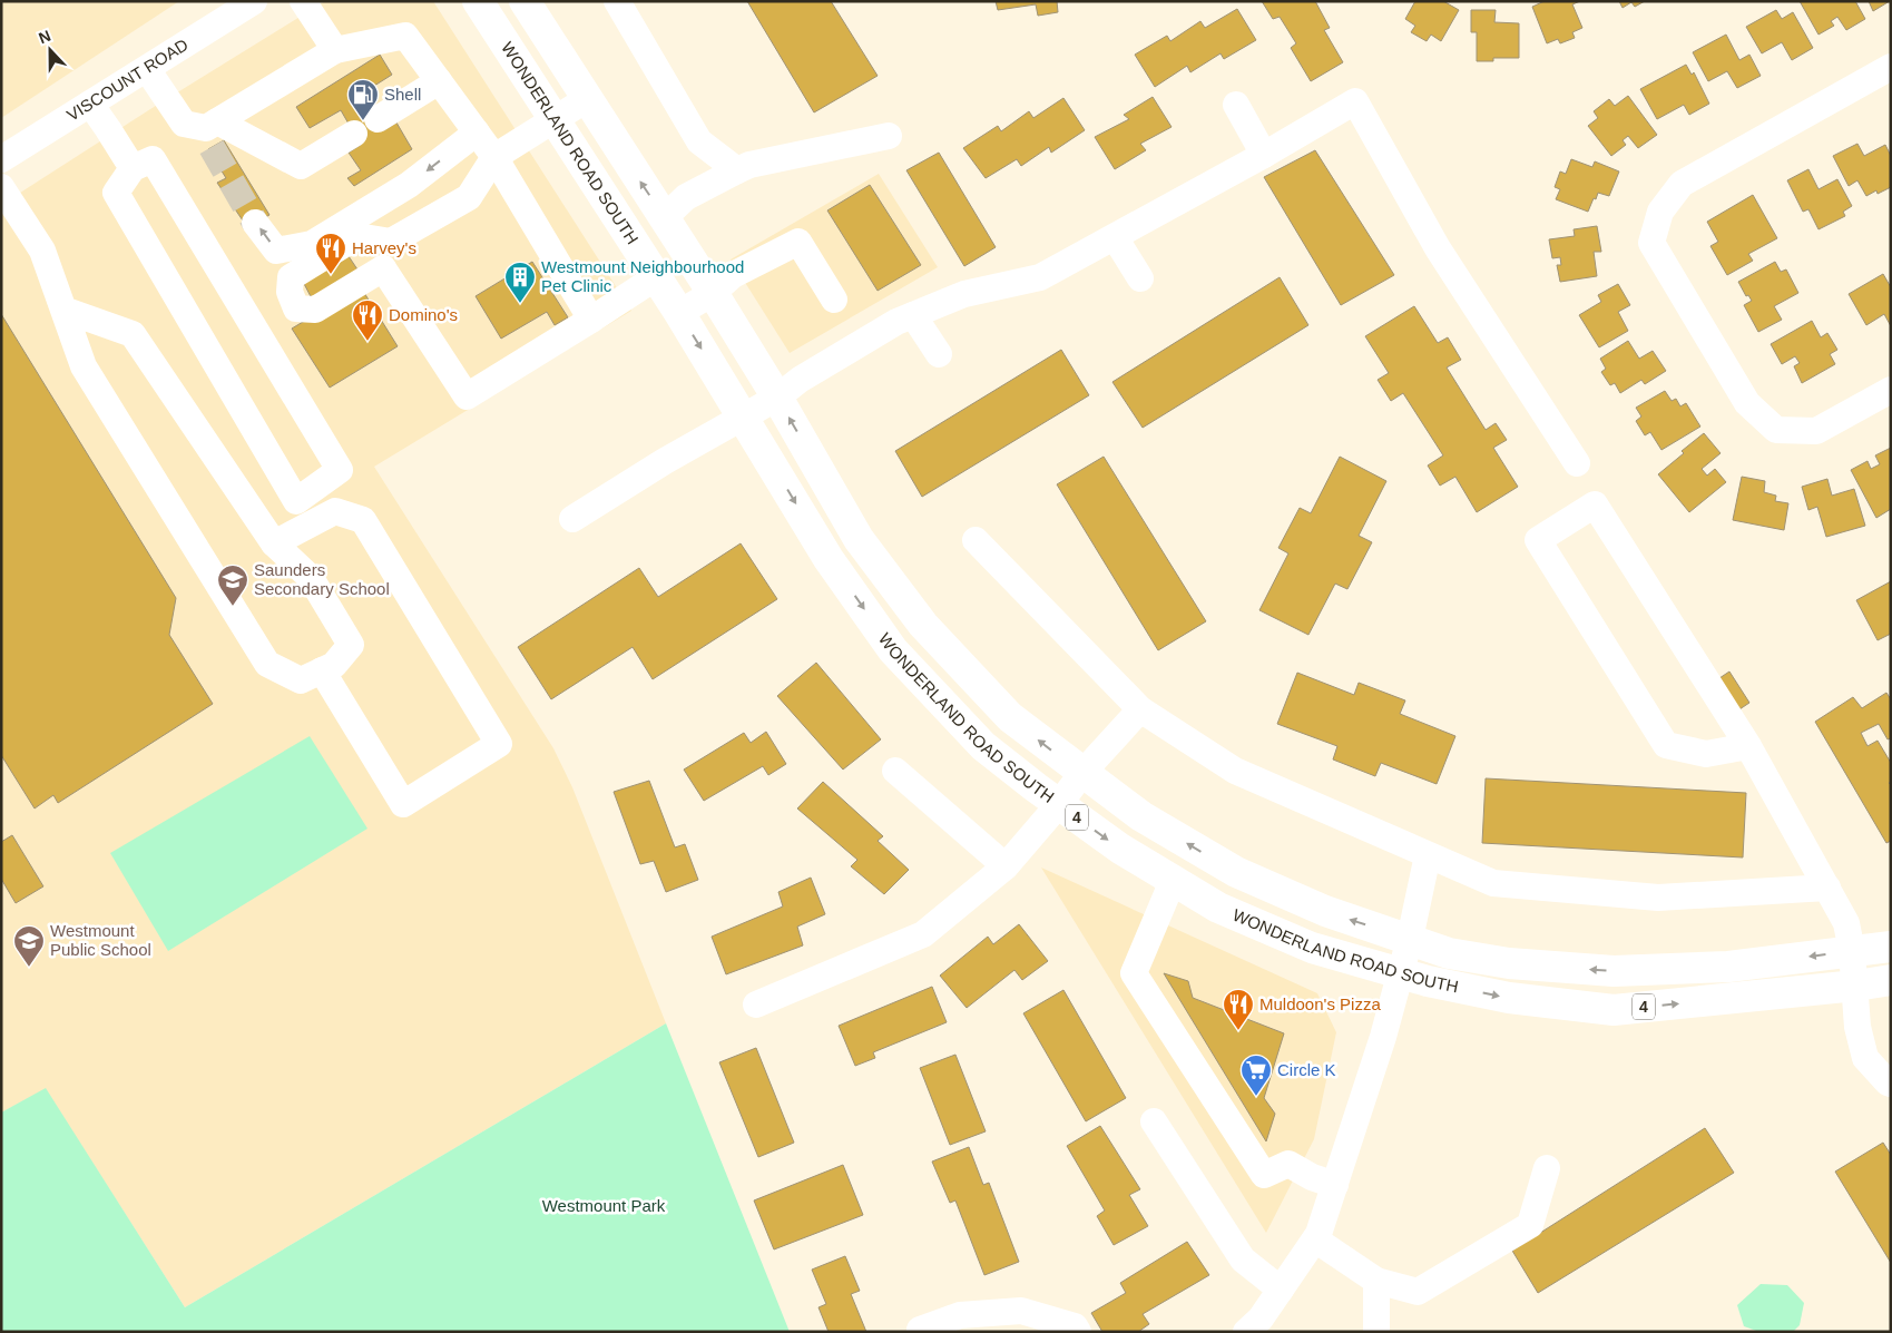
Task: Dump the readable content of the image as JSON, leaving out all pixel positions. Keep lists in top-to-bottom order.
{
  "streets": {
    "main road": ["WONDERLAND ROAD SOUTH", "4"],
    "street": ["VISCOUNT ROAD"]
  },
  "parks": ["Westmount Park"],
  "places": {
    "fuel station": ["Shell"],
    "restaurant": ["Harvey's", "Domino's", "Muldoon's Pizza"],
    "building": ["Westmount Neighbourhood Pet Clinic"],
    "school or university": ["Saunders Secondary School", "Westmount Public School"],
    "supermarket": ["Circle K"]
  },
  "north": "top"
}
